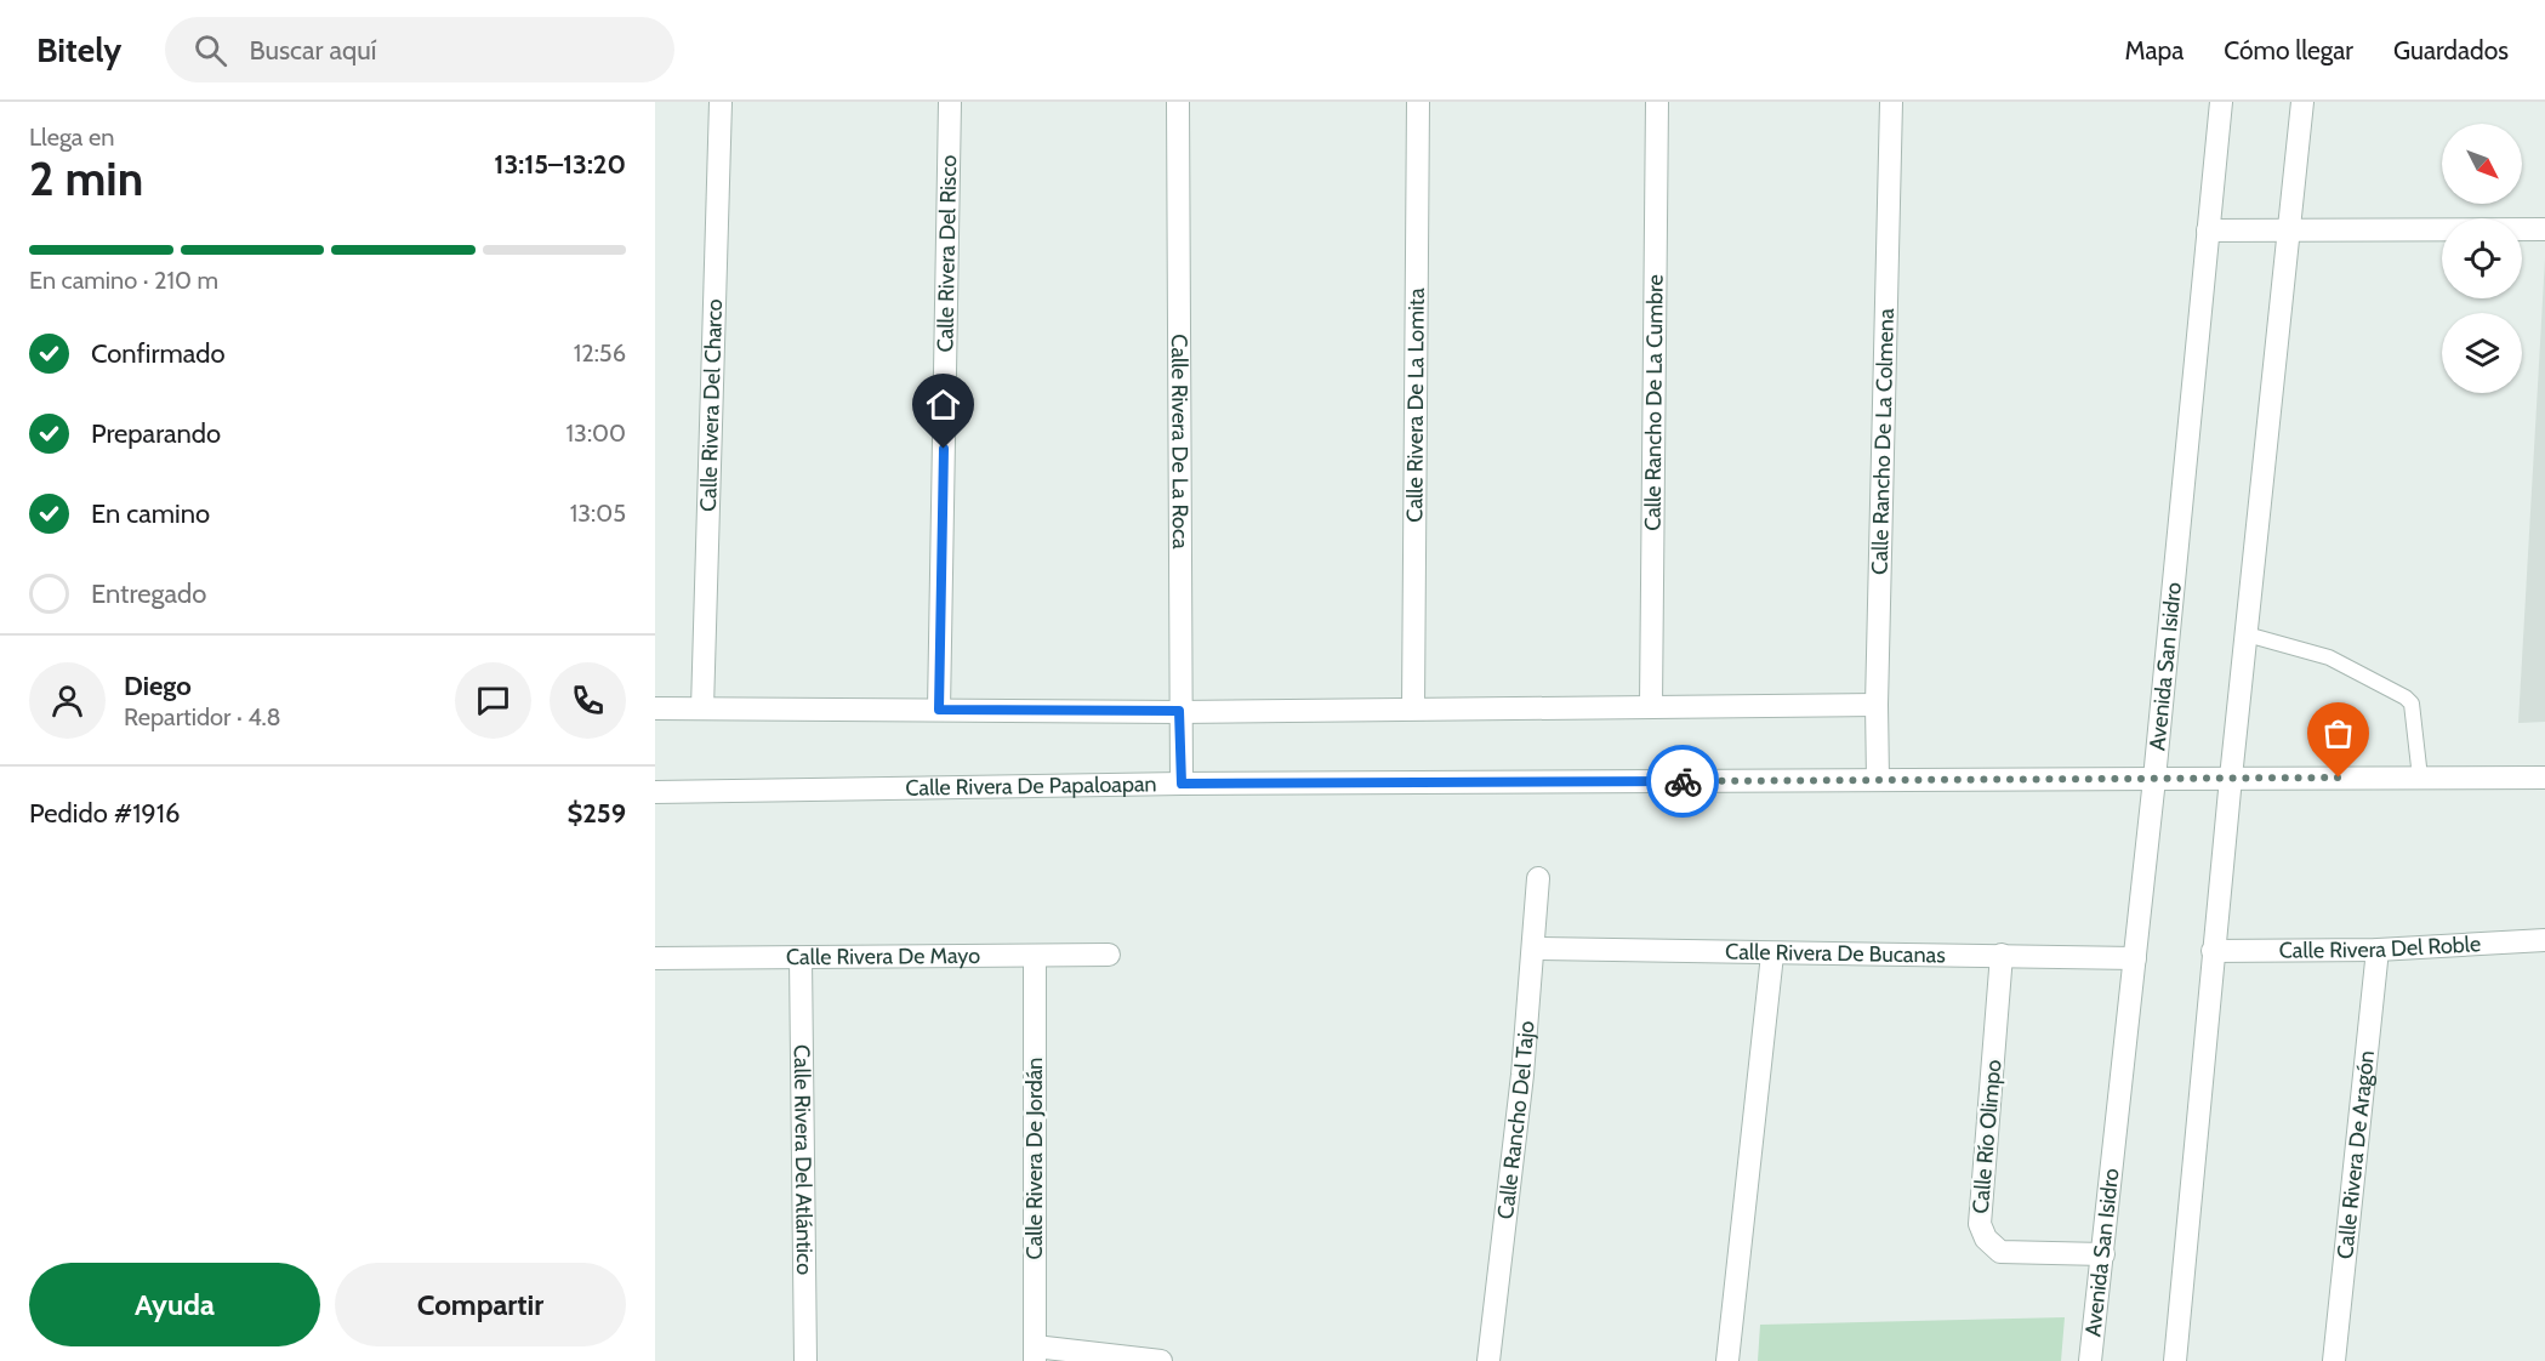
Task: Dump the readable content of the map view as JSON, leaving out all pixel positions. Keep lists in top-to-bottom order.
{
  "streets": {
    "street": [
      "Calle Rivera Del Risco",
      "Calle Rancho De La Cumbre",
      "Calle Rivera Del Charco",
      "Calle Rivera De La Lomita",
      "Calle Rancho De La Colmena",
      "Calle Rivera De La Roca",
      "Avenida San Isidro",
      "Calle Rivera De Papaloapan",
      "Calle Rivera Del Roble",
      "Calle Rivera De Bucanas",
      "Calle Rivera De Mayo",
      "Calle Rancho Del Tajo",
      "Calle Río Olimpo",
      "Calle Rivera De Aragón",
      "Calle Rivera De Jordán",
      "Calle Rivera Del Atlántico"
    ]
  },
  "crossings": [
    ["Calle Rancho De La Colmena", "Calle Rivera De Papaloapan"],
    ["Calle Rivera De La Roca", "Calle Rivera De Papaloapan"],
    ["Avenida San Isidro", "Calle Rivera De Papaloapan"],
    ["Avenida San Isidro", "Calle Rivera De Bucanas"],
    ["Avenida San Isidro", "Calle Río Olimpo"],
    ["Calle Rivera Del Roble", "Calle Rivera De Aragón"],
    ["Calle Rivera De Bucanas", "Calle Rancho Del Tajo"],
    ["Calle Rivera De Bucanas", "Calle Río Olimpo"],
    ["Calle Rivera De Mayo", "Calle Rivera De Jordán"],
    ["Calle Rivera De Mayo", "Calle Rivera Del Atlántico"]
  ],
  "north": "bottom right",
  "page": {
    "header": "Bitely",
    "search": "Buscar aquí",
    "nav": ["Mapa", "Cómo llegar", "Guardados"],
    "heading": ["2 min", "Llega en", "13:15–13:20"],
    "panel": [
      "Diego",
      "Repartidor · 4.8",
      "Pedido #1916",
      "$259"
    ],
    "bar": "En camino · 210 m",
    "list": [
      ["Confirmado", "12:56"],
      ["Preparando", "13:00"],
      ["En camino", "13:05"],
      "Entregado"
    ],
    "buttons": ["Ayuda", "Compartir"]
  }
}
